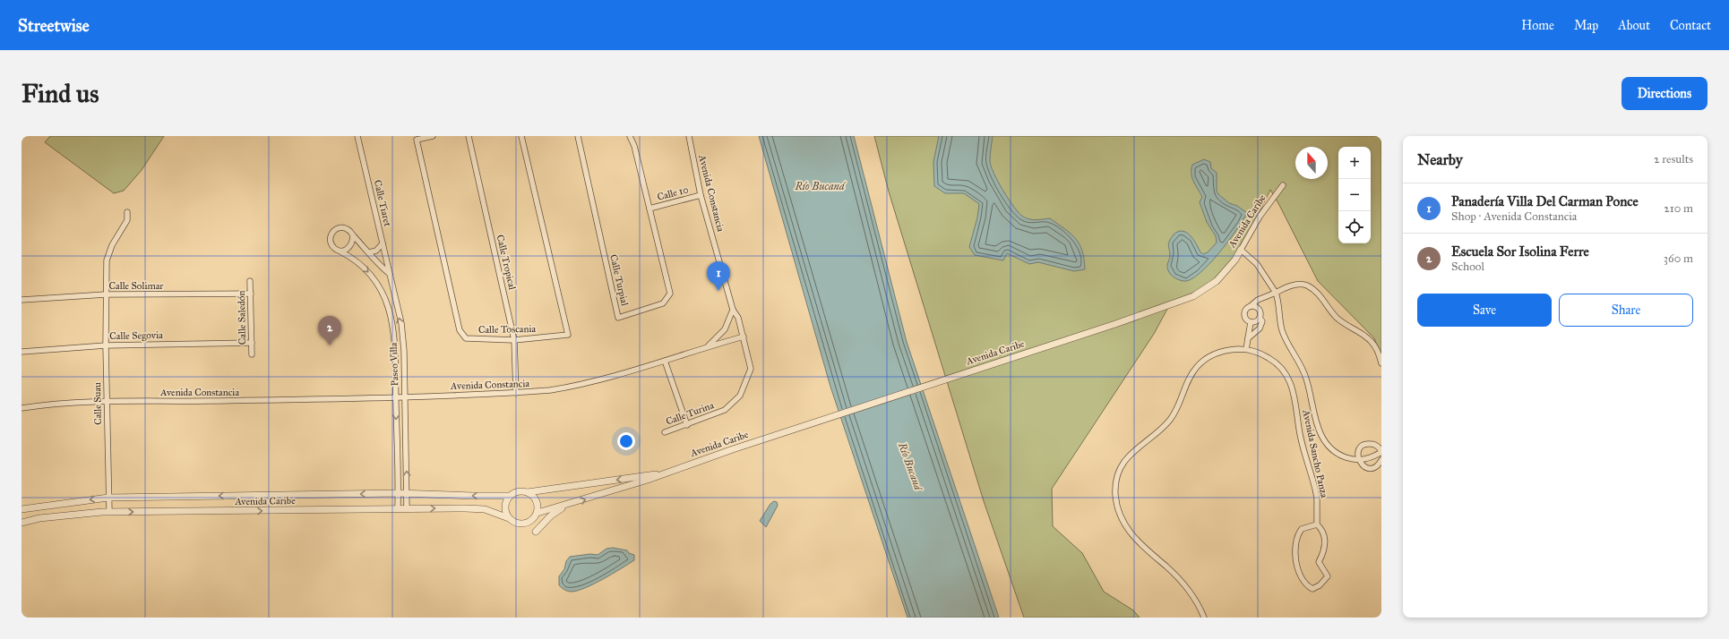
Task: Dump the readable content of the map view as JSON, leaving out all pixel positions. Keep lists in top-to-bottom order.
{
  "streets": {
    "street": [
      "Calle 10",
      "Avenida Constancia",
      "Calle Tiaret",
      "Avenida Caribe",
      "Calle Tropical",
      "Calle Turpial",
      "Calle Solimar",
      "Calle Saledón",
      "Calle Toscania",
      "Calle Segovia",
      "Paseo Villa",
      "Calle Suau",
      "Calle Turina",
      "Avenida Sancho Panza"
    ]
  },
  "crossings": [
    ["Calle 10", "Avenida Constancia"],
    ["Calle 10", "Calle Turpial"],
    ["Avenida Constancia", "Calle Tropical"],
    ["Avenida Constancia", "Paseo Villa"],
    ["Avenida Constancia", "Calle Suau"],
    ["Avenida Constancia", "Calle Turina"],
    ["Calle Tiaret", "Paseo Villa"],
    ["Avenida Caribe", "Paseo Villa"],
    ["Avenida Caribe", "Calle Suau"],
    ["Calle Tropical", "Calle Toscania"],
    ["Calle Solimar", "Calle Saledón"],
    ["Calle Solimar", "Calle Suau"],
    ["Calle Saledón", "Calle Segovia"],
    ["Calle Segovia", "Calle Suau"]
  ],
  "water": ["Río Bucaná"],
  "north": "top",
  "page": {
    "header": "Streetwise",
    "nav": [
      "Home",
      "Map",
      "About",
      "Contact"
    ],
    "buttons": [
      "Directions",
      ["Save", "Share"]
    ],
    "title": "Find us",
    "heading": ["Nearby", "2 results"],
    "map_buttons": ["+", "−"],
    "list": [
      {
        "mark": "1",
        "name": "Panadería Villa Del Carman Ponce",
        "note": "Shop · Avenida Constancia",
        "value": "210 m"
      },
      {
        "mark": "2",
        "name": "Escuela Sor Isolina Ferre",
        "note": "School",
        "value": "360 m"
      }
    ],
    "pins": ["1", "2"]
  }
}
